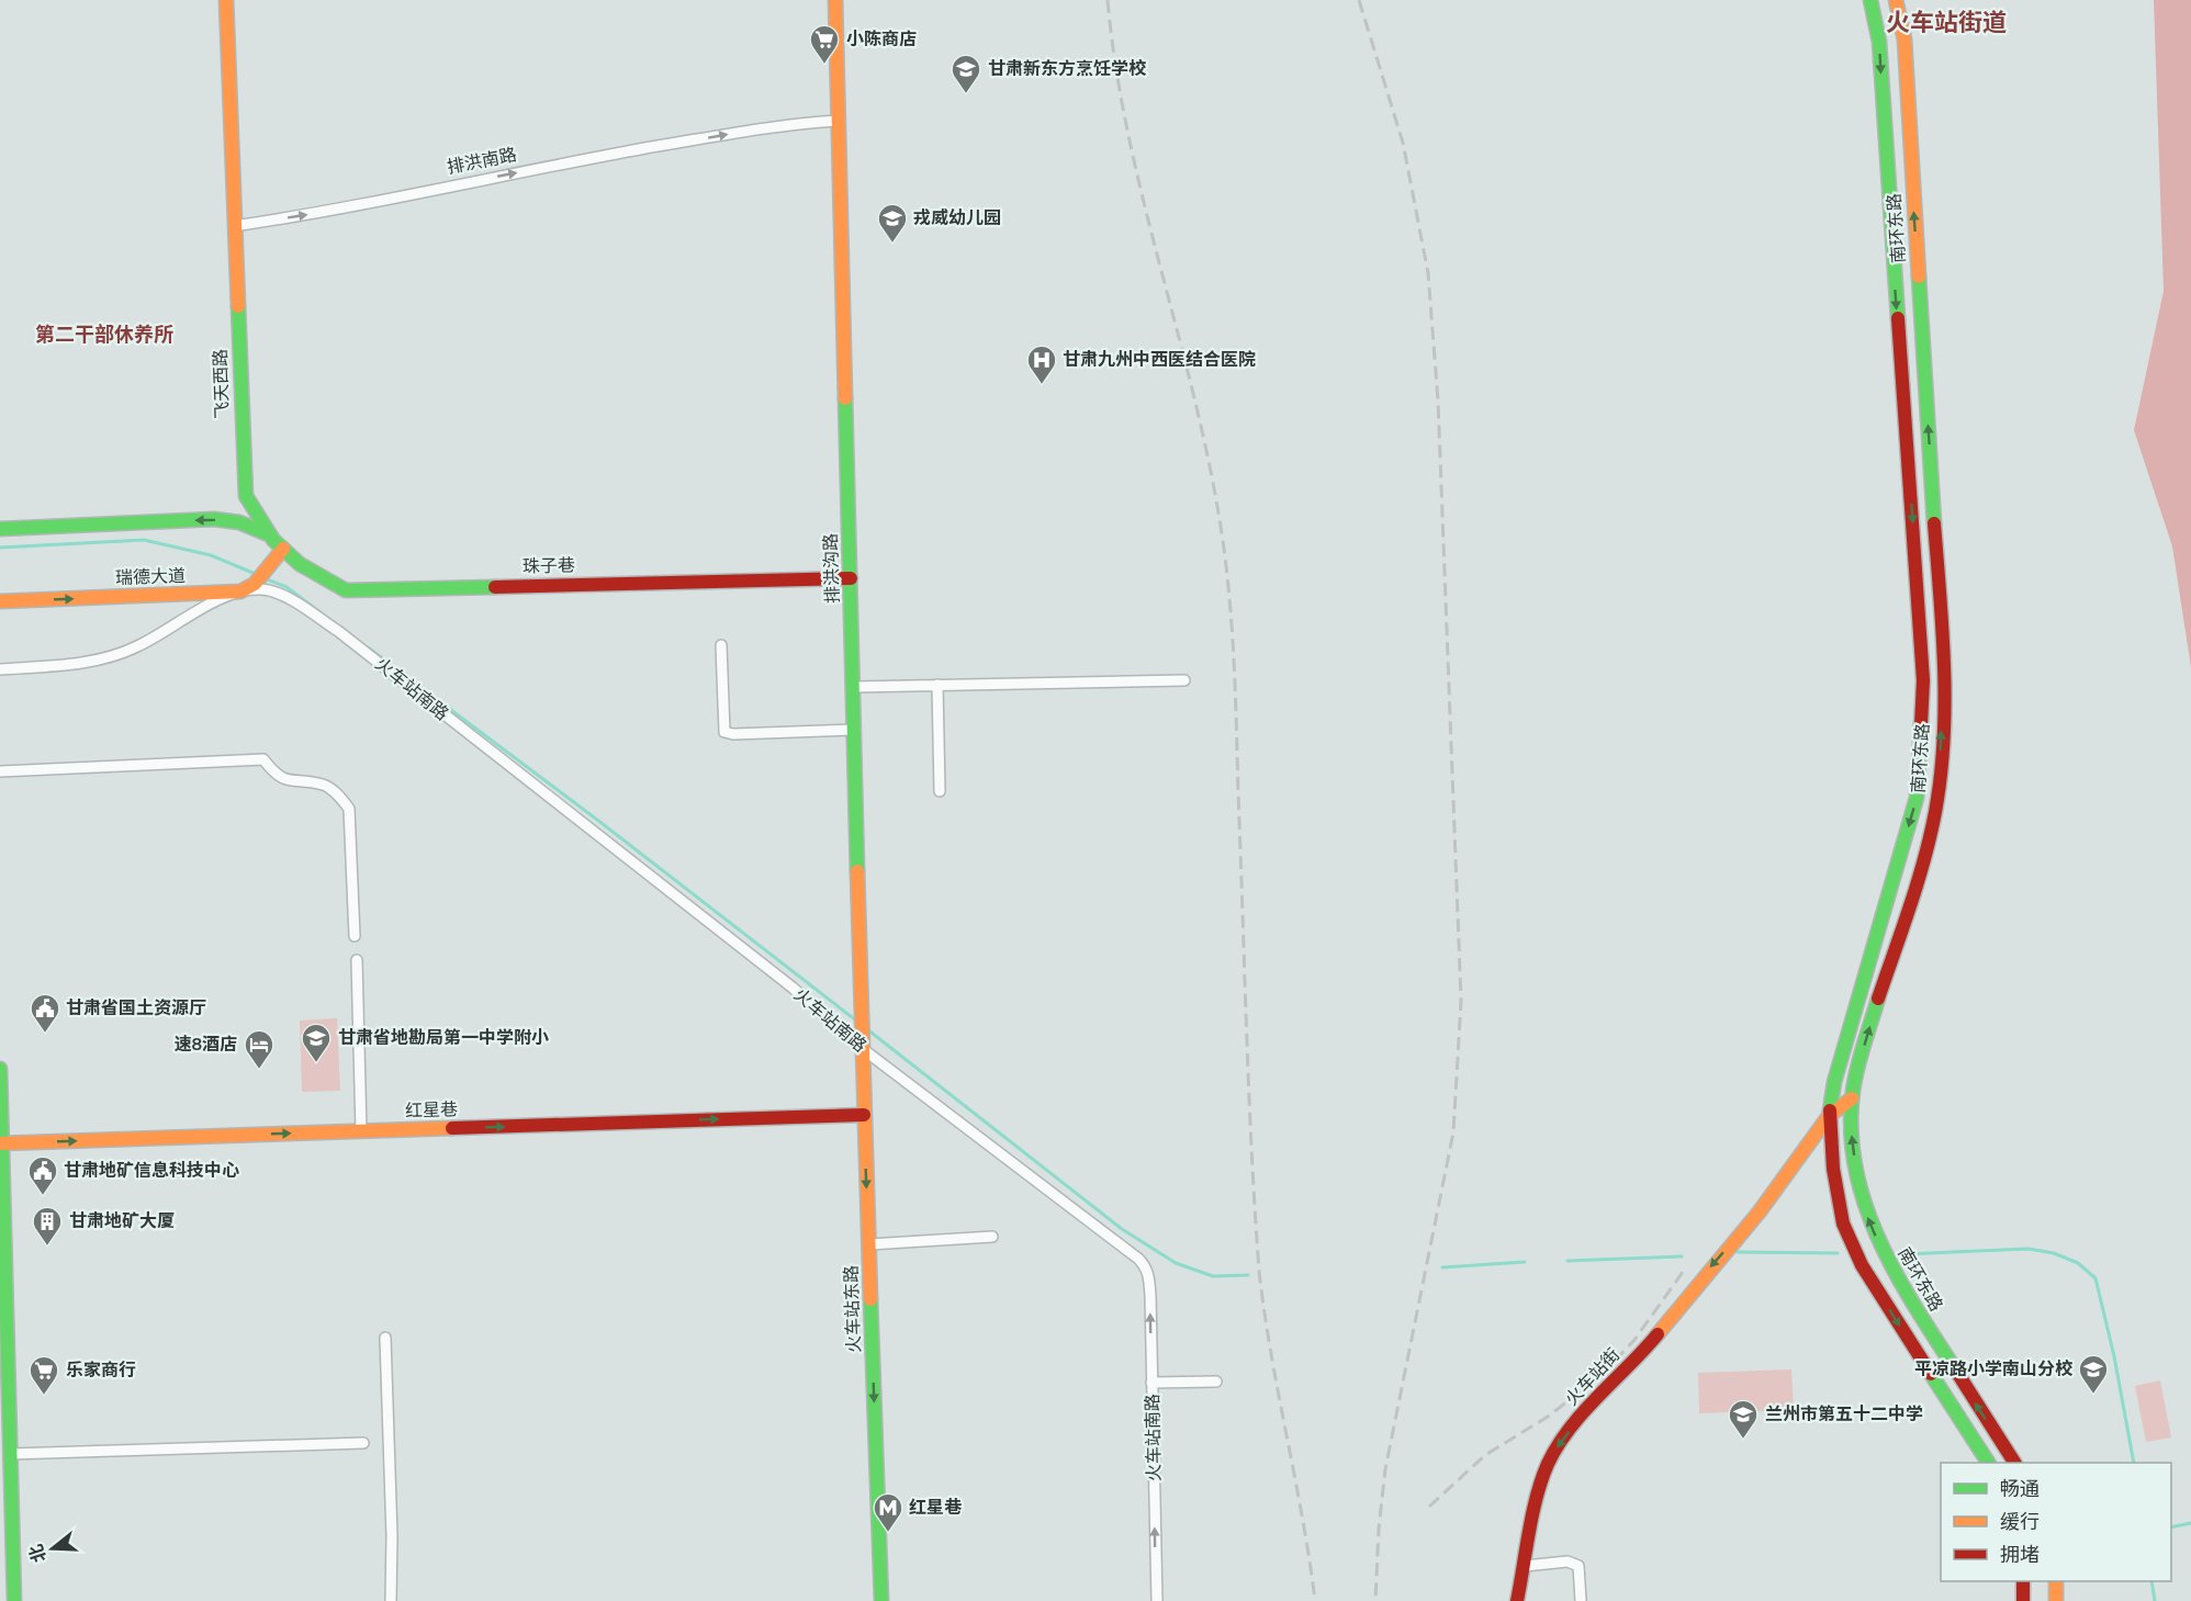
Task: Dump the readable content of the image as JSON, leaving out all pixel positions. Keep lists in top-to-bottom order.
{
  "streets": {
    "main road": [
      "南环东路",
      "飞天西路",
      "珠子巷",
      "排洪沟路",
      "瑞德大道",
      "红星巷",
      "火车站东路",
      "火车站街"
    ],
    "street": ["排洪南路", "火车站南路"]
  },
  "crossings": [
    ["排洪南路", "飞天西路"],
    ["排洪南路", "排洪沟路"],
    ["南环东路", "火车站街"],
    ["飞天西路", "珠子巷"],
    ["珠子巷", "排洪沟路"],
    ["珠子巷", "瑞德大道"],
    ["排洪沟路", "火车站东路"],
    ["瑞德大道", "火车站南路"],
    ["火车站南路", "火车站东路"],
    ["红星巷", "火车站东路"]
  ],
  "one_way": [
    "排洪南路",
    "火车站南路",
    "红星巷",
    "火车站东路",
    "火车站街"
  ],
  "districts": ["火车站街道", "第二干部休养所"],
  "places": {
    "supermarket": ["小陈商店", "乐家商行"],
    "school or university": [
      "甘肃新东方烹饪学校",
      "戎威幼儿园",
      "甘肃省地勘局第一中学附小",
      "平凉路小学南山分校",
      "兰州市第五十二中学"
    ],
    "hospital": ["甘肃九州中西医结合医院"],
    "public building": ["甘肃省国土资源厅", "甘肃地矿信息科技中心"],
    "hotel": ["速8酒店"],
    "building": ["甘肃地矿大厦"],
    "metro station": ["红星巷"]
  },
  "legend": ["畅通", "缓行", "拥堵"],
  "north": "left"
}
